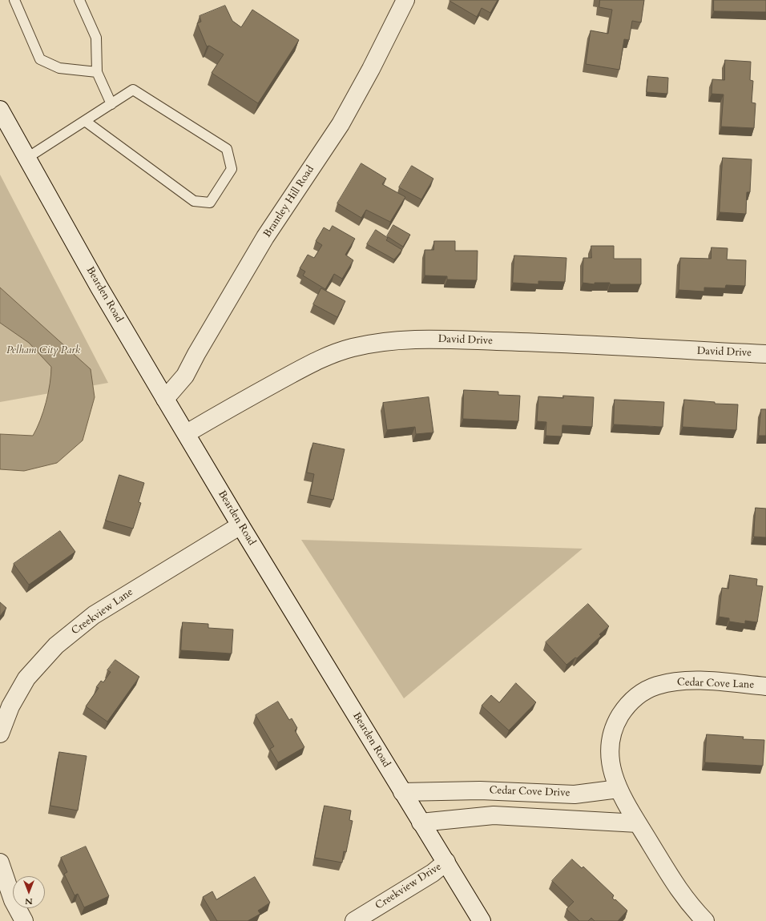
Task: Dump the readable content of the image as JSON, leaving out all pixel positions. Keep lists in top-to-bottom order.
{
  "streets": {
    "street": [
      "Brantley Hill Road",
      "Bearden Road",
      "David Drive",
      "Creekview Lane",
      "Cedar Cove Lane",
      "Cedar Cove Drive",
      "Creekview Drive"
    ]
  },
  "crossings": [
    ["Brantley Hill Road", "Bearden Road"],
    ["Bearden Road", "David Drive"],
    ["Bearden Road", "Creekview Lane"],
    ["Bearden Road", "Cedar Cove Drive"],
    ["Bearden Road", "Creekview Drive"],
    ["Cedar Cove Lane", "Cedar Cove Drive"]
  ],
  "parks": ["Pelham City Park"],
  "north": "bottom"
}
